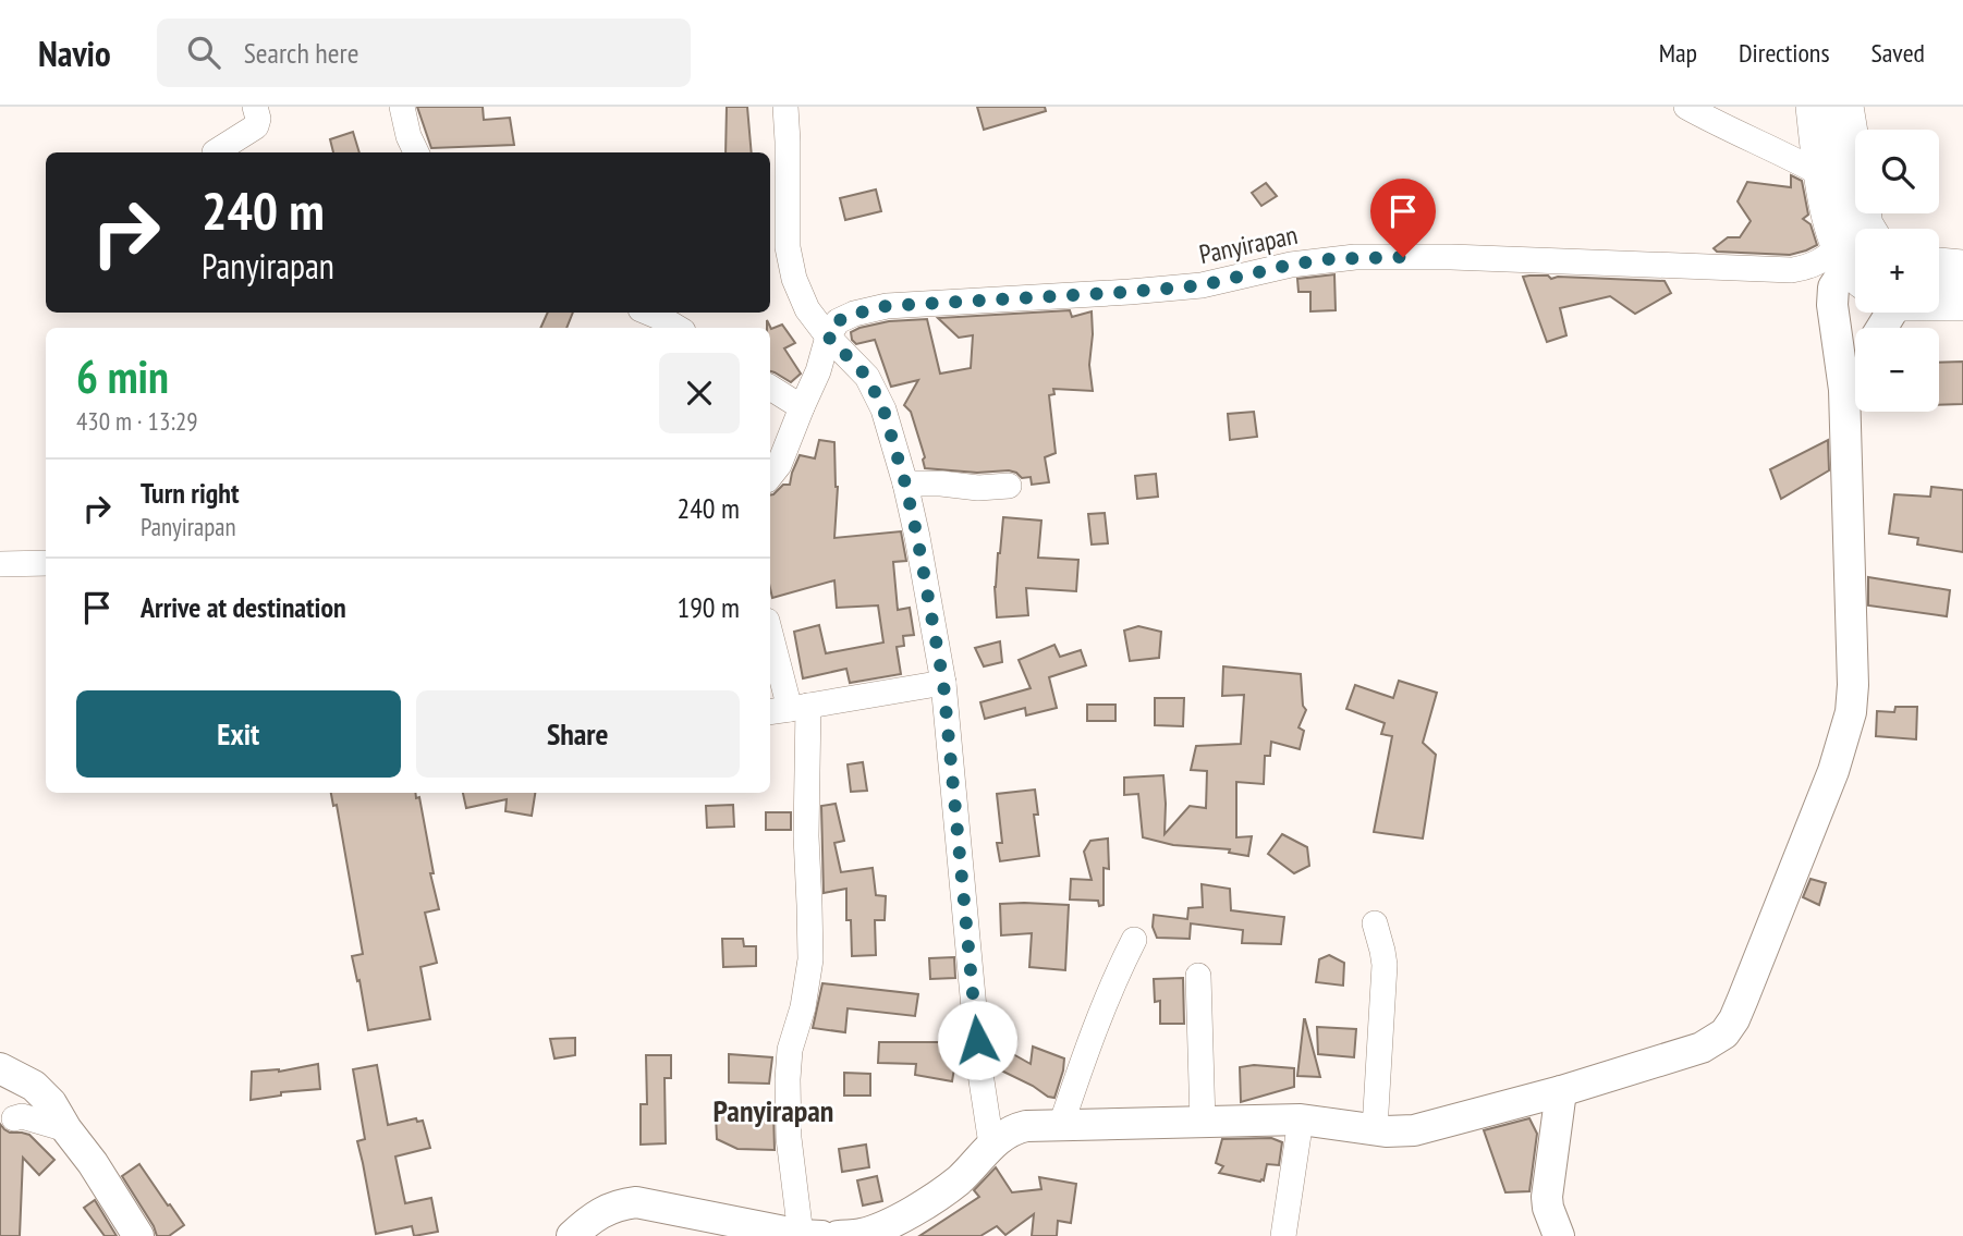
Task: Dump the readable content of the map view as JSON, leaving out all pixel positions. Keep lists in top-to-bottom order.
{
  "streets": {
    "street": ["Panyirapan"]
  },
  "districts": ["Panyirapan"],
  "page": {
    "header": "Navio",
    "search": "Search here",
    "nav": ["Map", "Directions", "Saved"],
    "map_buttons": ["+", "−"],
    "turn": ["240 m", "Panyirapan"],
    "heading": ["6 min", "430 m · 13:29"],
    "list": [
      {
        "name": "Turn right",
        "note": "Panyirapan",
        "value": "240 m"
      },
      {
        "name": "Arrive at destination",
        "value": "190 m"
      }
    ],
    "buttons": ["Exit", "Share"]
  }
}
